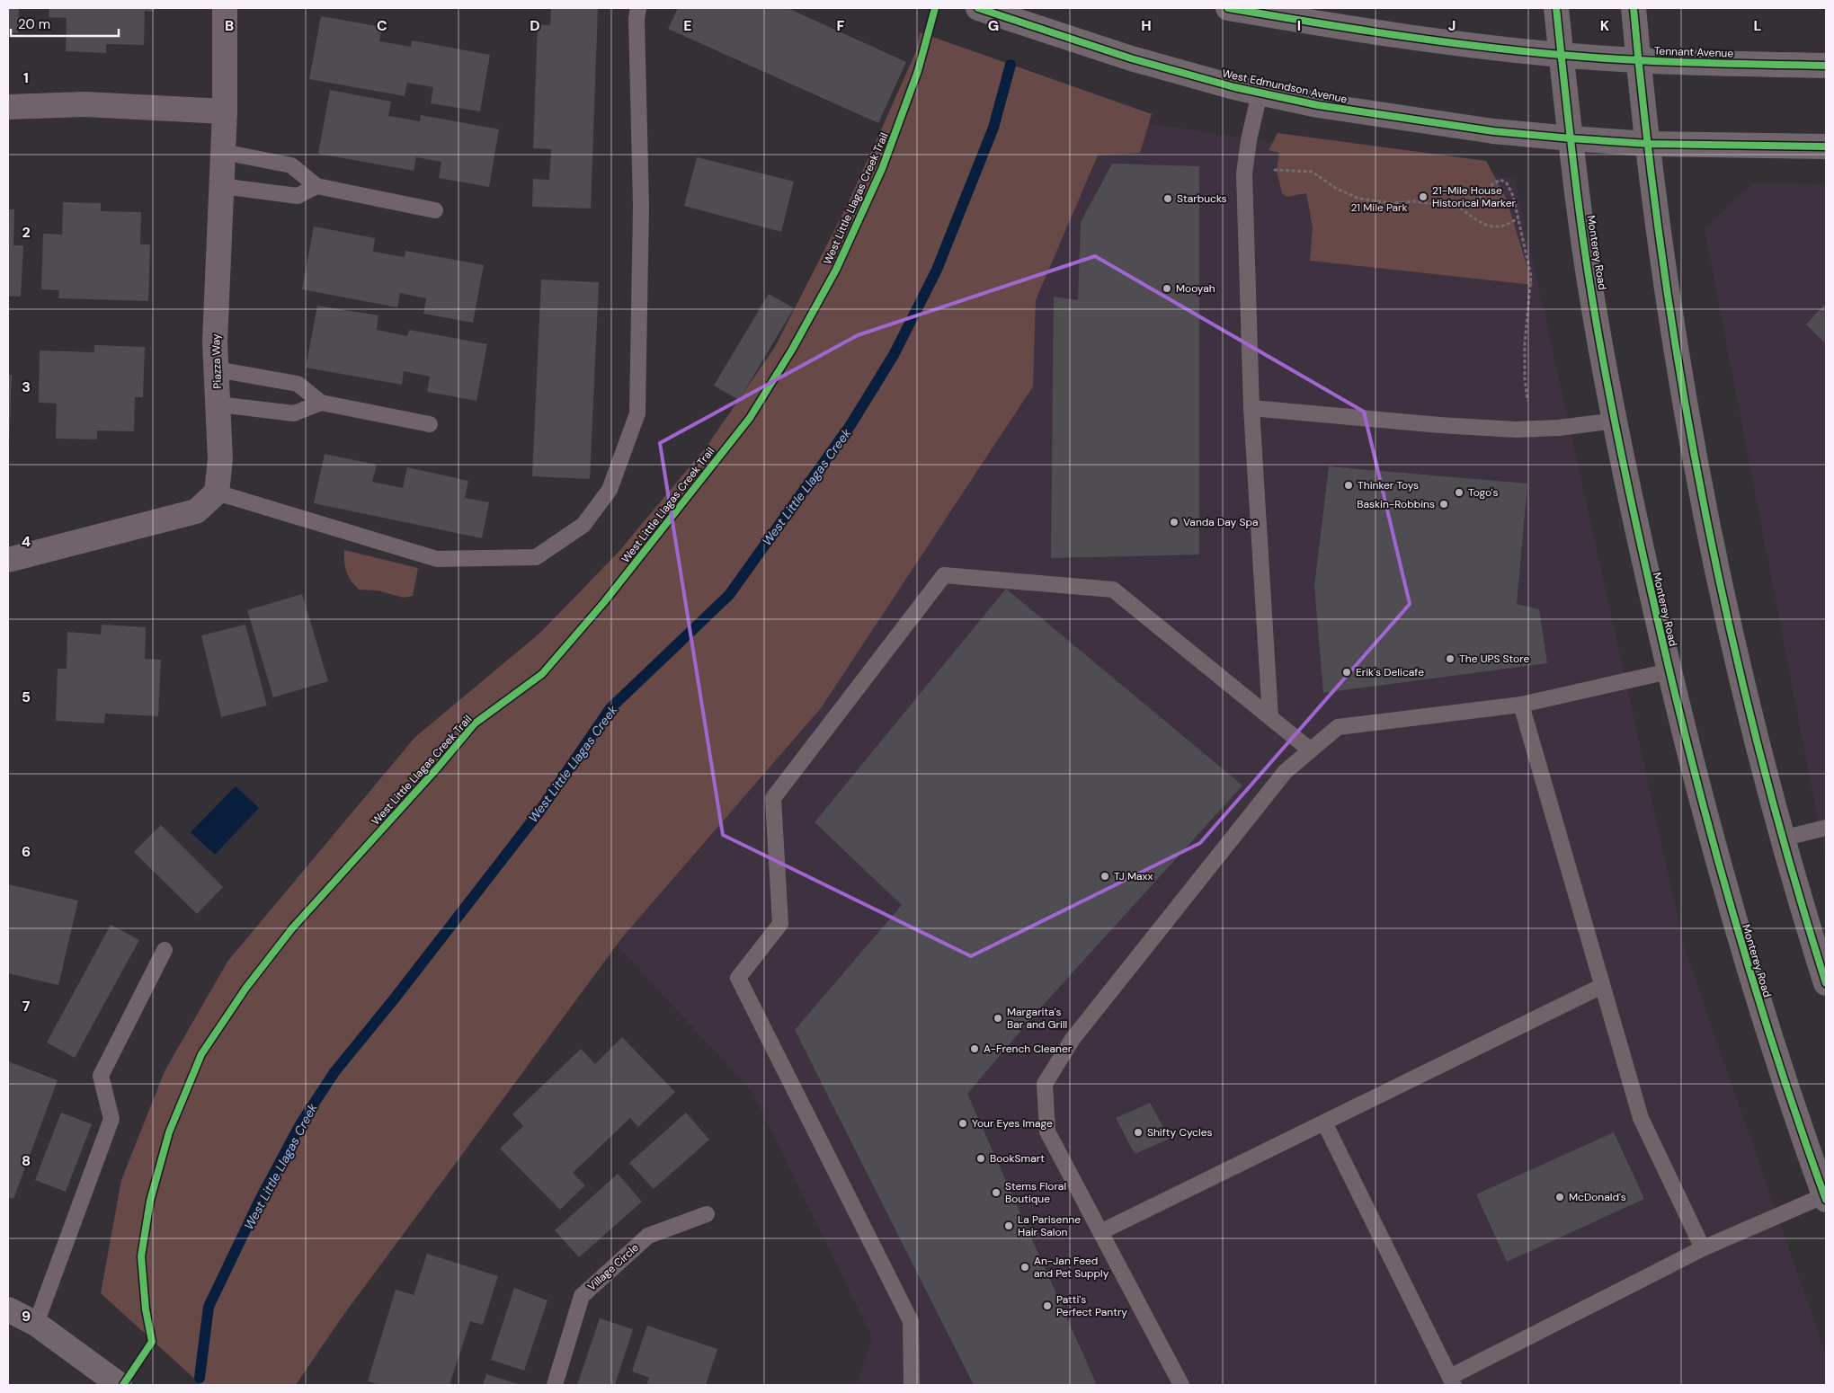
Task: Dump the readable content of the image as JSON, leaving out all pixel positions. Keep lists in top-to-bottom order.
{
  "streets": {
    "main road": ["Tennant Avenue", "West Edmundson Avenue", "Monterey Road"],
    "street": ["Piazza Way"],
    "lane": ["Village Circle"],
    "cycle path": ["West Little Llagas Creek Trail"]
  },
  "crossings": [
    ["Tennant Avenue", "Monterey Road"],
    ["West Edmundson Avenue", "Monterey Road"]
  ],
  "water": ["West Little Llagas Creek"],
  "parks": ["21 Mile Park"],
  "places": [
    "21-Mile House Historical Marker",
    "Starbucks",
    "Mooyah",
    "Thinker Toys",
    "Togo's",
    "Baskin-Robbins",
    "Vanda Day Spa",
    "The UPS Store",
    "Erik's Delicafe",
    "TJ Maxx",
    "Margarita's Bar and Grill",
    "A-French Cleaner",
    "Your Eyes Image",
    "Shifty Cycles",
    "BookSmart",
    "Stems Floral Boutique",
    "McDonald's",
    "La Parisenne Hair Salon",
    "An-Jan Feed and Pet Supply",
    "Patti's Perfect Pantry"
  ],
  "scale_bar": "20 m",
  "grid": {
    "columns": [
      "B",
      "C",
      "D",
      "E",
      "F",
      "G",
      "H",
      "I",
      "J",
      "K",
      "L"
    ],
    "rows": [
      "1",
      "2",
      "3",
      "4",
      "5",
      "6",
      "7",
      "8",
      "9"
    ]
  }
}
